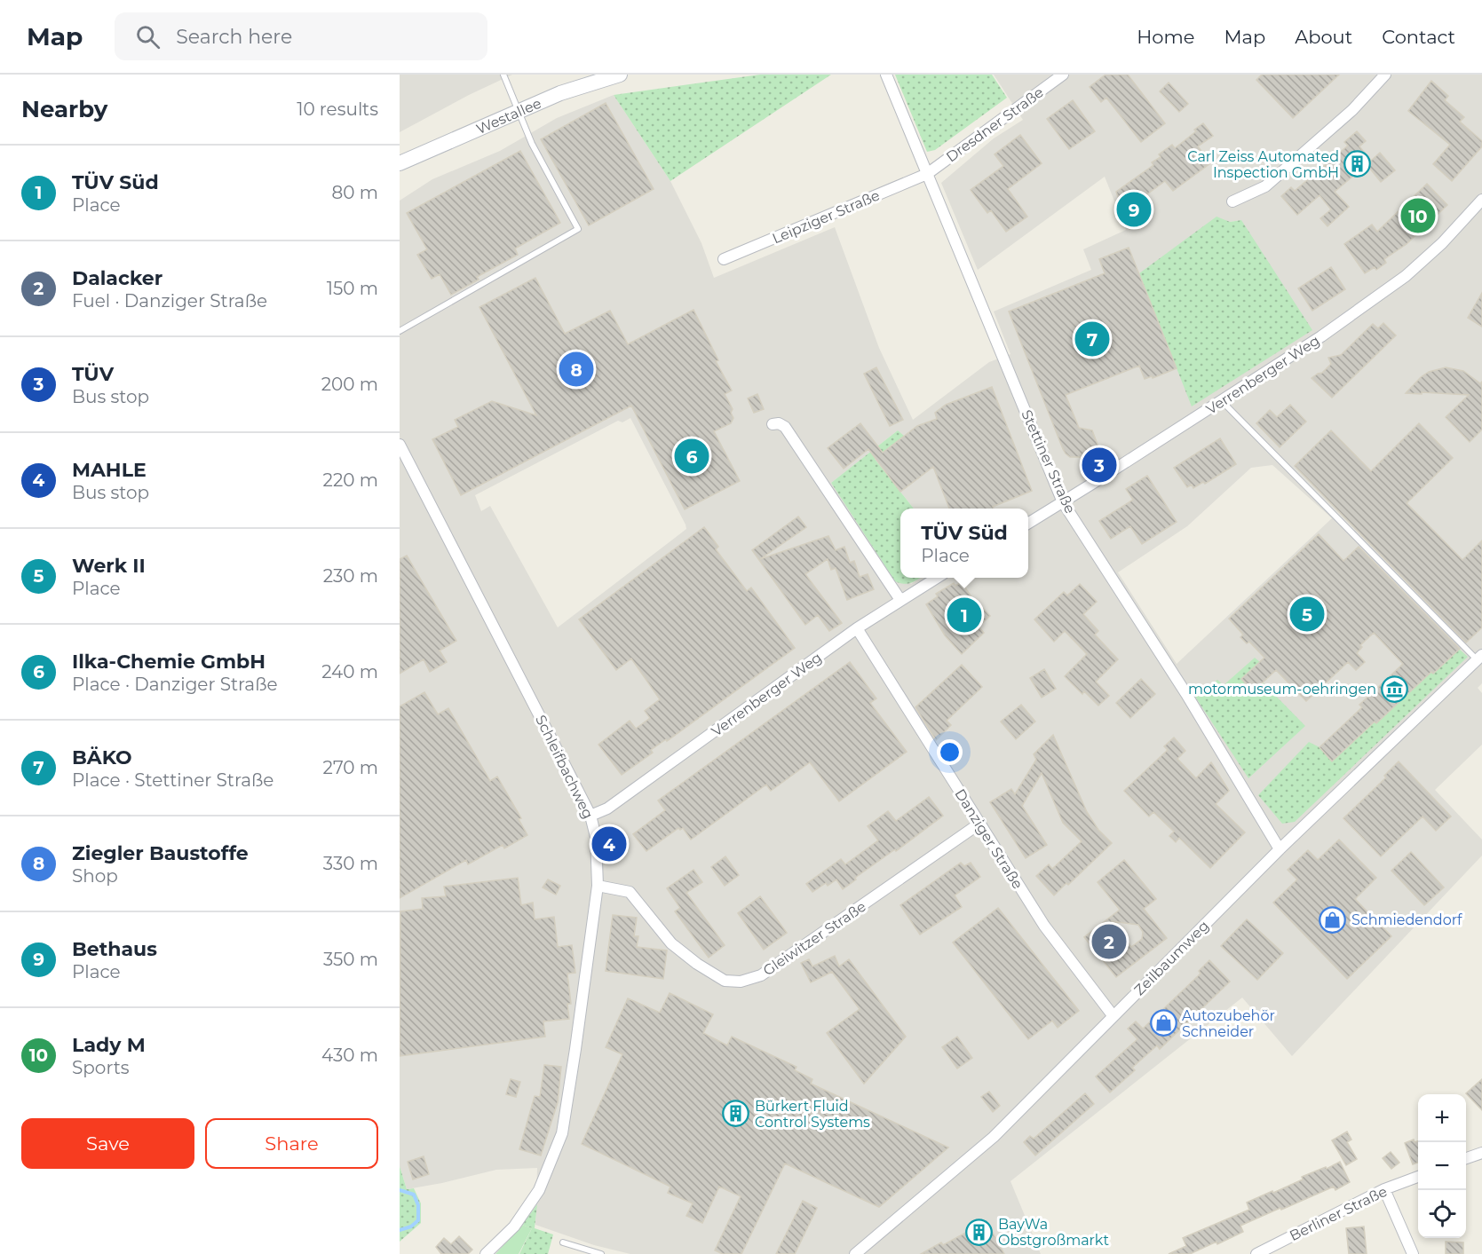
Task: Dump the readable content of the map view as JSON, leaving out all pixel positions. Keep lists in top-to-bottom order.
{
  "streets": {
    "main road": ["Westallee"],
    "street": [
      "Dresdner Straße",
      "Leipziger Straße",
      "Verrenberger Weg",
      "Stettiner Straße",
      "Schleifbachweg",
      "Danziger Straße",
      "Gleiwitzer Straße",
      "Zeilbaumweg",
      "Berliner Straße"
    ]
  },
  "crossings": [
    ["Dresdner Straße", "Leipziger Straße"],
    ["Dresdner Straße", "Stettiner Straße"],
    ["Leipziger Straße", "Stettiner Straße"],
    ["Verrenberger Weg", "Stettiner Straße"],
    ["Verrenberger Weg", "Schleifbachweg"],
    ["Verrenberger Weg", "Danziger Straße"],
    ["Stettiner Straße", "Zeilbaumweg"],
    ["Schleifbachweg", "Gleiwitzer Straße"],
    ["Danziger Straße", "Gleiwitzer Straße"],
    ["Danziger Straße", "Zeilbaumweg"]
  ],
  "places": {
    "building": ["Carl Zeiss Automated Inspection GmbH", "Bürkert Fluid Control Systems", "BayWa Obstgroßmarkt"],
    "museum": ["motormuseum-oehringen"],
    "shop": ["Schmiedendorf", "Autozubehör Schneider"]
  },
  "page": {
    "header": "Map",
    "search": "Search here",
    "nav": [
      "Home",
      "Map",
      "About",
      "Contact"
    ],
    "heading": ["Nearby", "10 results"],
    "list": [
      {
        "mark": "1",
        "name": "TÜV Süd",
        "note": "Place",
        "value": "80 m"
      },
      {
        "mark": "2",
        "name": "Dalacker",
        "note": "Fuel · Danziger Straße",
        "value": "150 m"
      },
      {
        "mark": "3",
        "name": "TÜV",
        "note": "Bus stop",
        "value": "200 m"
      },
      {
        "mark": "4",
        "name": "MAHLE",
        "note": "Bus stop",
        "value": "220 m"
      },
      {
        "mark": "5",
        "name": "Werk II",
        "note": "Place",
        "value": "230 m"
      },
      {
        "mark": "6",
        "name": "Ilka-Chemie GmbH",
        "note": "Place · Danziger Straße",
        "value": "240 m"
      },
      {
        "mark": "7",
        "name": "BÄKO",
        "note": "Place · Stettiner Straße",
        "value": "270 m"
      },
      {
        "mark": "8",
        "name": "Ziegler Baustoffe",
        "note": "Shop",
        "value": "330 m"
      },
      {
        "mark": "9",
        "name": "Bethaus",
        "note": "Place",
        "value": "350 m"
      },
      {
        "mark": "10",
        "name": "Lady M",
        "note": "Sports",
        "value": "430 m"
      }
    ],
    "pins": [
      "9",
      "10",
      "7",
      "8",
      "6",
      "3",
      "5",
      "1",
      "4",
      "2"
    ],
    "popup": ["TÜV Süd", "Place"],
    "map_buttons": ["+", "−"],
    "buttons": ["Save", "Share"]
  }
}
